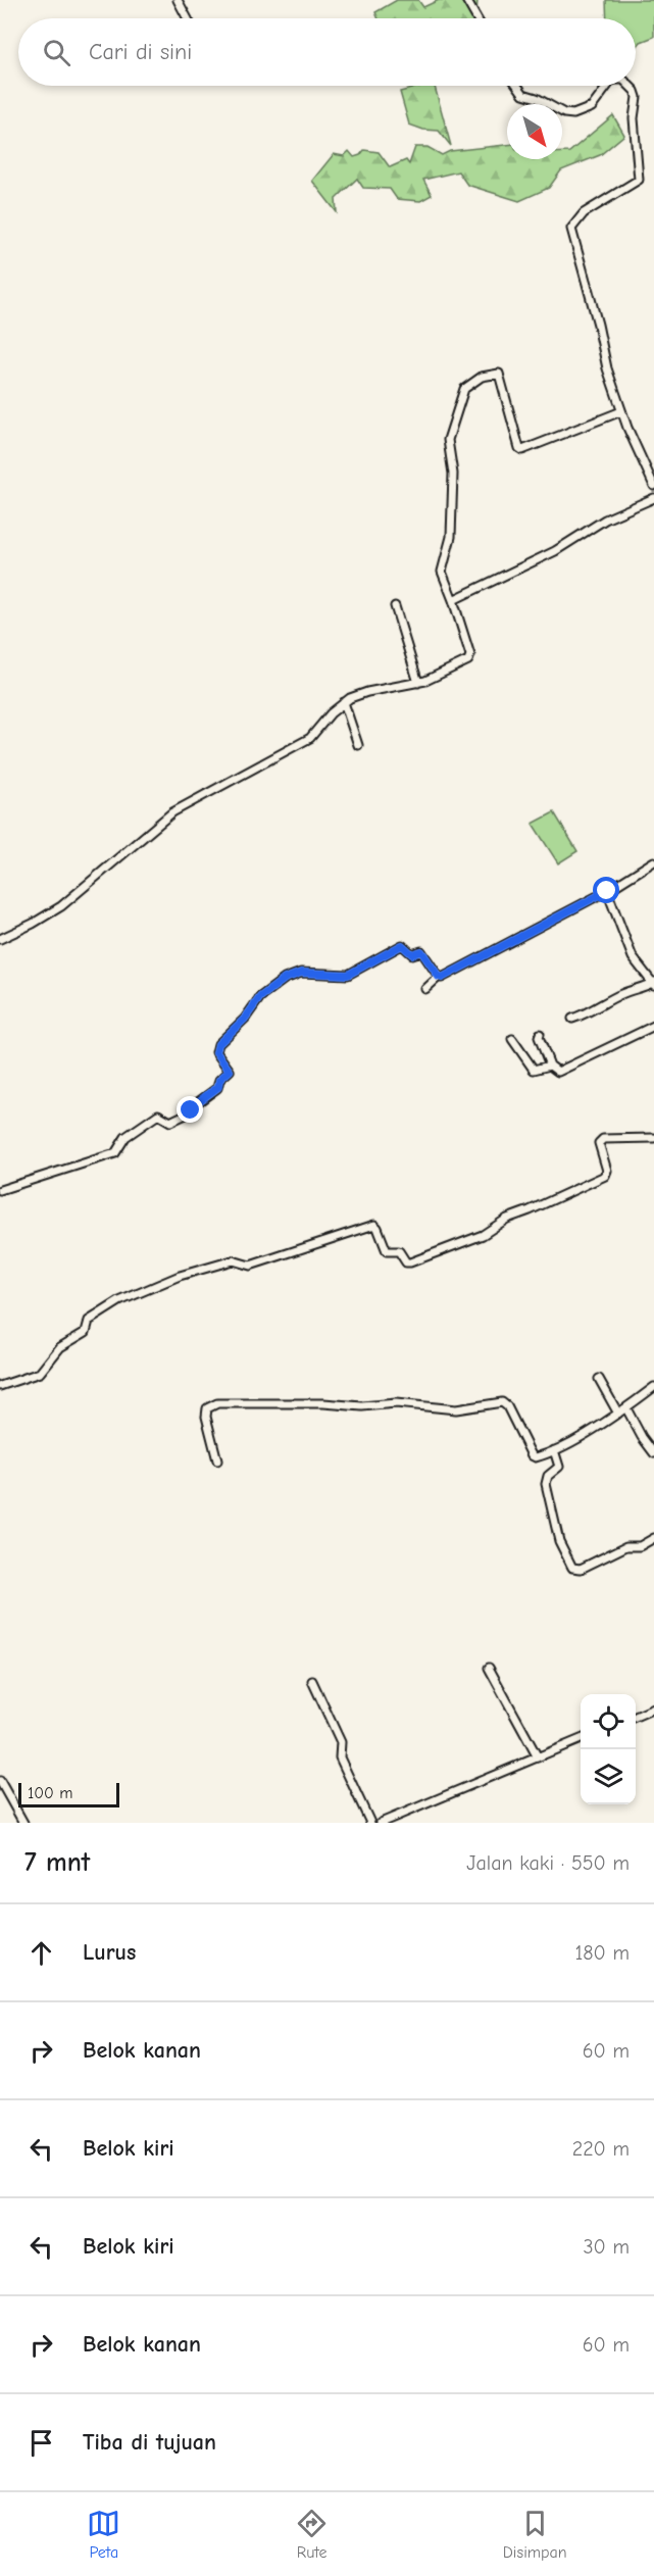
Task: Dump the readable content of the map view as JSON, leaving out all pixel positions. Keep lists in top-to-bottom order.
{
  "scale_bar": "100 m",
  "north": "bottom right",
  "page": {
    "search": "Cari di sini",
    "scale": "100 m",
    "heading": ["7 mnt", "Jalan kaki · 550 m"],
    "list": [
      ["Lurus", "180 m"],
      ["Belok kanan", "60 m"],
      ["Belok kiri", "220 m"],
      ["Belok kiri", "30 m"],
      ["Belok kanan", "60 m"],
      "Tiba di tujuan"
    ],
    "nav": ["Peta", "Rute", "Disimpan"]
  }
}
